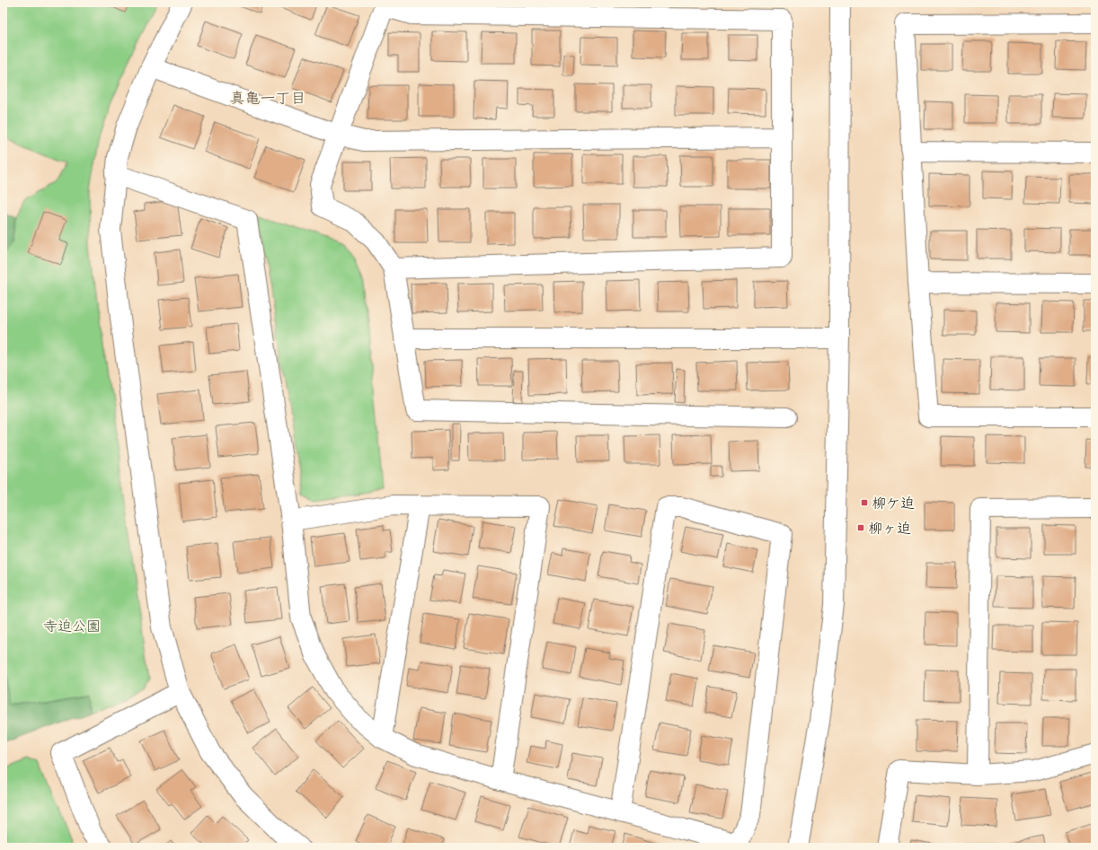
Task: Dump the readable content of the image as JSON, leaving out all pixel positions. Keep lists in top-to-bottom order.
{
  "districts": ["真亀一丁目"],
  "parks": ["寺迫公園"],
  "places": {
    "transit": ["柳ケ迫", "柳ヶ迫"]
  }
}
